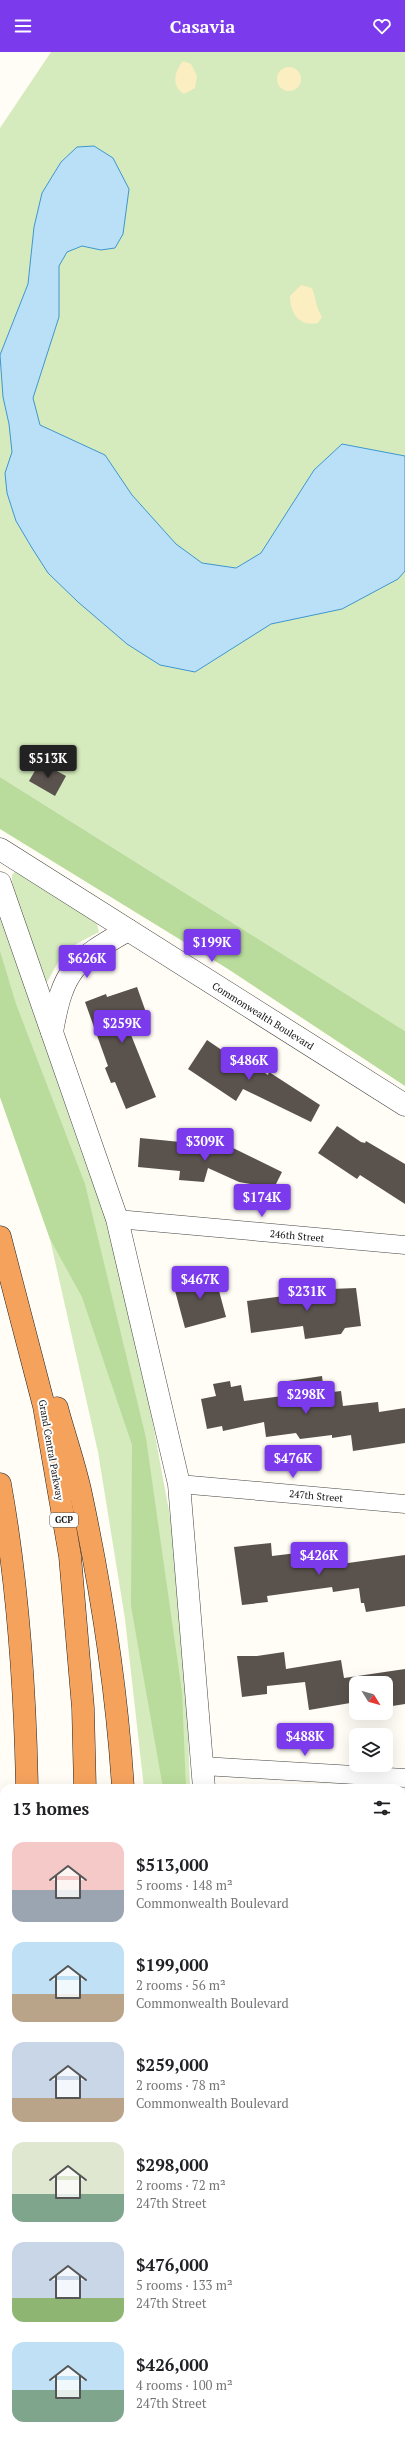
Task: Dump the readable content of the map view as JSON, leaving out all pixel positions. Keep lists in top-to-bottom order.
{
  "streets": {
    "highway": ["Grand Central Parkway", "GCP"],
    "street": ["Commonwealth Boulevard", "246th Street", "247th Street"]
  },
  "north": "bottom right",
  "page": {
    "header": "Casavia",
    "price": [
      "$513K",
      "$199K",
      "$626K",
      "$259K",
      "$486K",
      "$309K",
      "$174K",
      "$467K",
      "$231K",
      "$298K",
      "$476K",
      "$426K",
      "$488K"
    ],
    "heading": "13 homes",
    "list": [
      {
        "name": "$513,000",
        "note": "5 rooms · 148 m² · Commonwealth Boulevard"
      },
      {
        "name": "$199,000",
        "note": "2 rooms · 56 m² · Commonwealth Boulevard"
      },
      {
        "name": "$259,000",
        "note": "2 rooms · 78 m² · Commonwealth Boulevard"
      },
      {
        "name": "$298,000",
        "note": "2 rooms · 72 m² · 247th Street"
      },
      {
        "name": "$476,000",
        "note": "5 rooms · 133 m² · 247th Street"
      },
      {
        "name": "$426,000",
        "note": "4 rooms · 100 m² · 247th Street"
      }
    ]
  }
}
